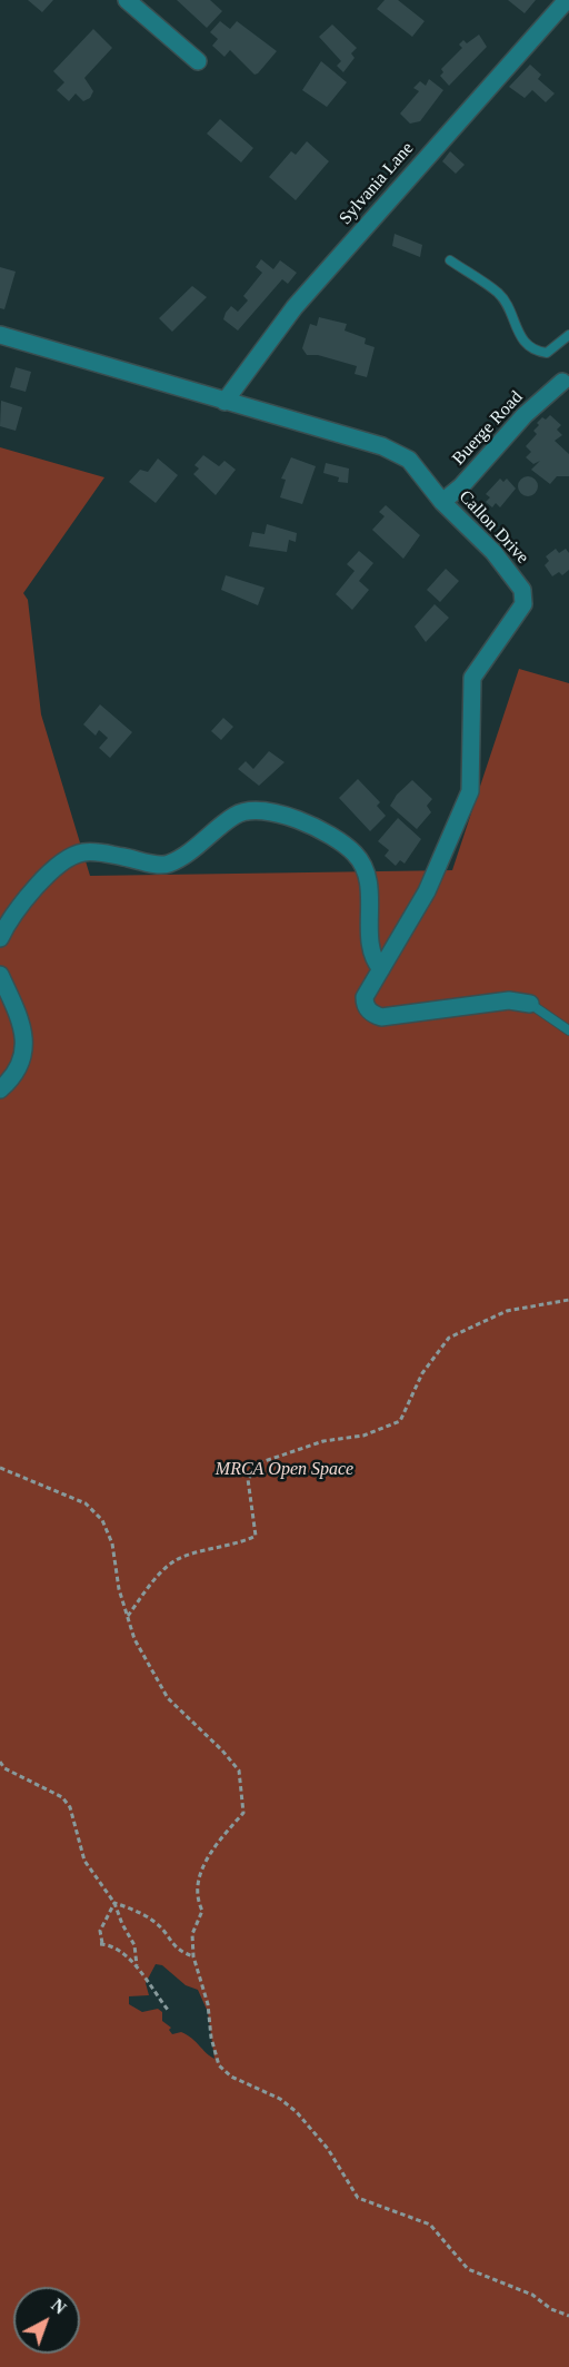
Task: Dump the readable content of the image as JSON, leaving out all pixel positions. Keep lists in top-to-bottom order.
{
  "streets": {
    "street": ["Sylvania Lane", "Buerge Road", "Callon Drive"]
  },
  "crossings": [
    ["Sylvania Lane", "Callon Drive"],
    ["Buerge Road", "Callon Drive"]
  ],
  "parks": ["MRCA Open Space"],
  "north": "top right"
}
